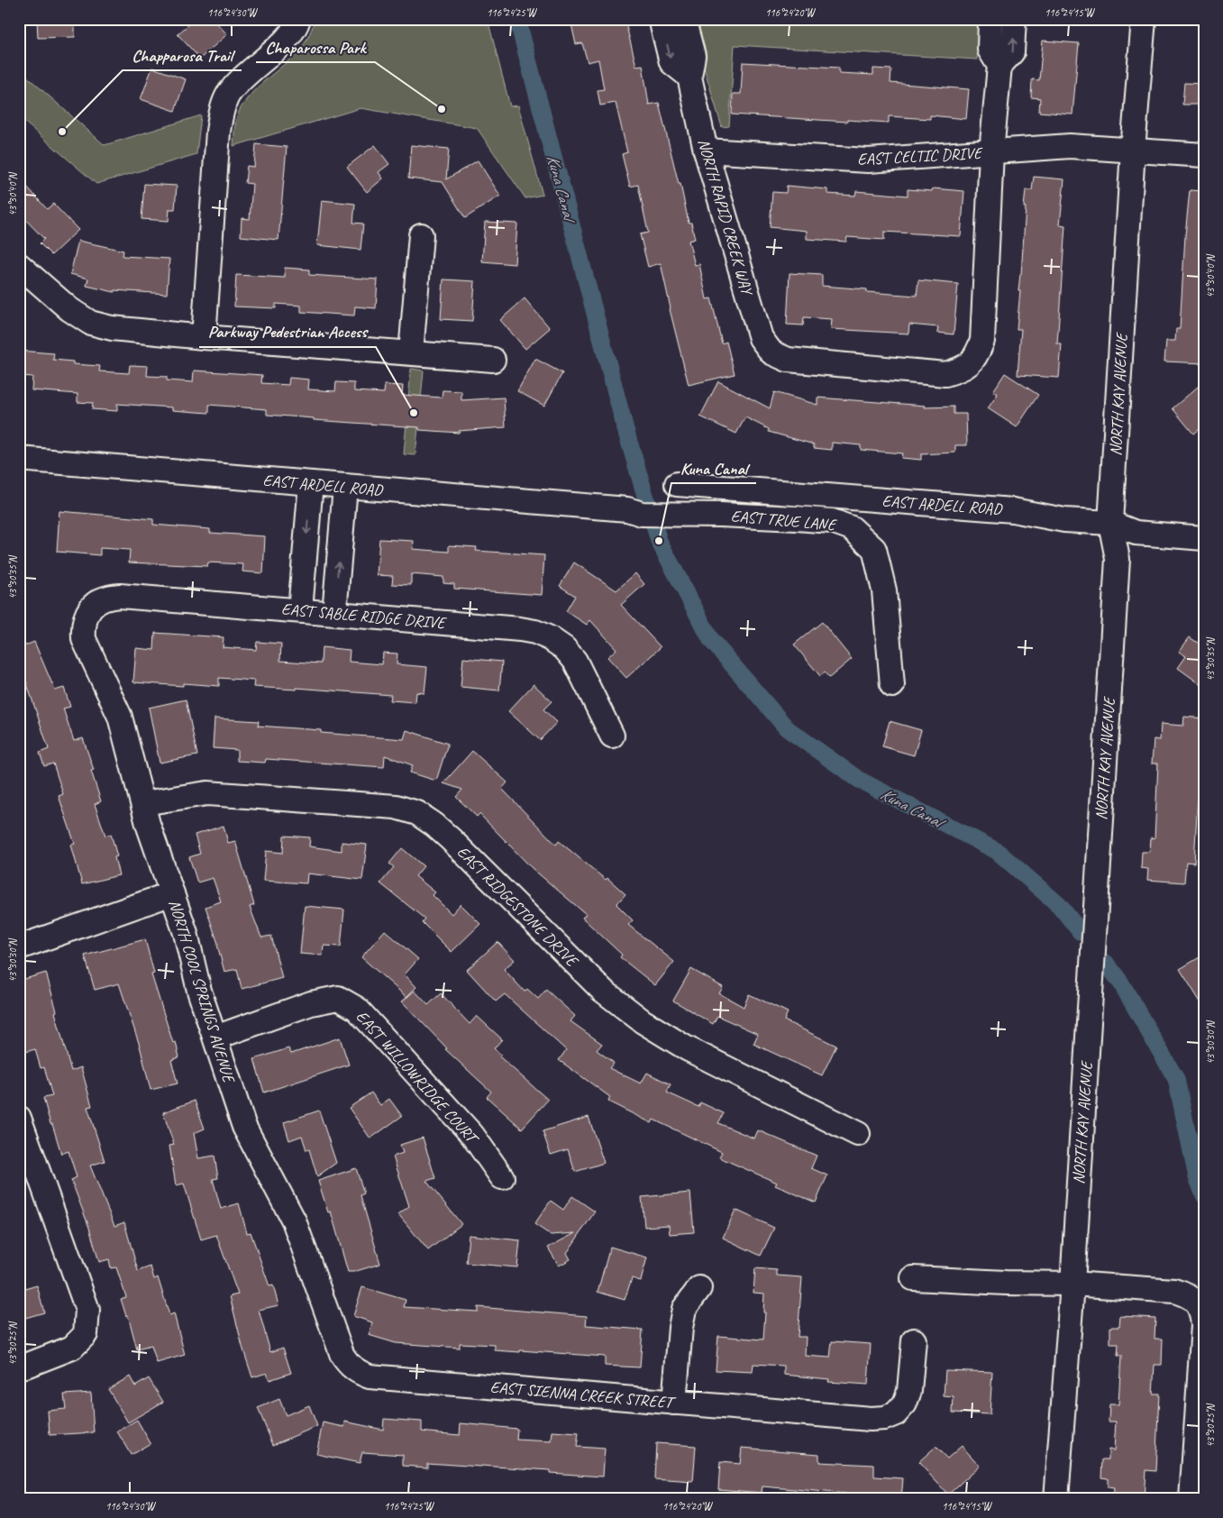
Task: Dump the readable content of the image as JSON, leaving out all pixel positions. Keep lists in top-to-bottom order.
{
  "streets": {
    "street": [
      "EAST CELTIC DRIVE",
      "NORTH RAPID CREEK WAY",
      "NORTH KAY AVENUE",
      "EAST ARDELL ROAD",
      "EAST TRUE LANE",
      "EAST SABLE RIDGE DRIVE",
      "EAST RIDGESTONE DRIVE",
      "NORTH COOL SPRINGS AVENUE",
      "EAST WILLOWRIDGE COURT",
      "EAST SIENNA CREEK STREET"
    ]
  },
  "crossings": [
    ["EAST CELTIC DRIVE", "NORTH RAPID CREEK WAY"],
    ["EAST CELTIC DRIVE", "NORTH KAY AVENUE"],
    ["NORTH KAY AVENUE", "EAST ARDELL ROAD"],
    ["EAST ARDELL ROAD", "EAST TRUE LANE"],
    ["EAST SABLE RIDGE DRIVE", "NORTH COOL SPRINGS AVENUE"],
    ["EAST RIDGESTONE DRIVE", "NORTH COOL SPRINGS AVENUE"],
    ["NORTH COOL SPRINGS AVENUE", "EAST WILLOWRIDGE COURT"],
    ["NORTH COOL SPRINGS AVENUE", "EAST SIENNA CREEK STREET"]
  ],
  "water": ["Kuna Canal"],
  "places": [
    "Chaparossa Park",
    "Chapparosa Trail",
    "Parkway Pedestrian Access",
    "Kuna Canal"
  ],
  "coordinates": [
    "116°24'30\"W",
    "116°24'25\"W",
    "116°24'20\"W",
    "116°24'15\"W",
    "43°30'40\"N",
    "43°30'35\"N",
    "43°30'30\"N",
    "43°30'25\"N"
  ]
}
